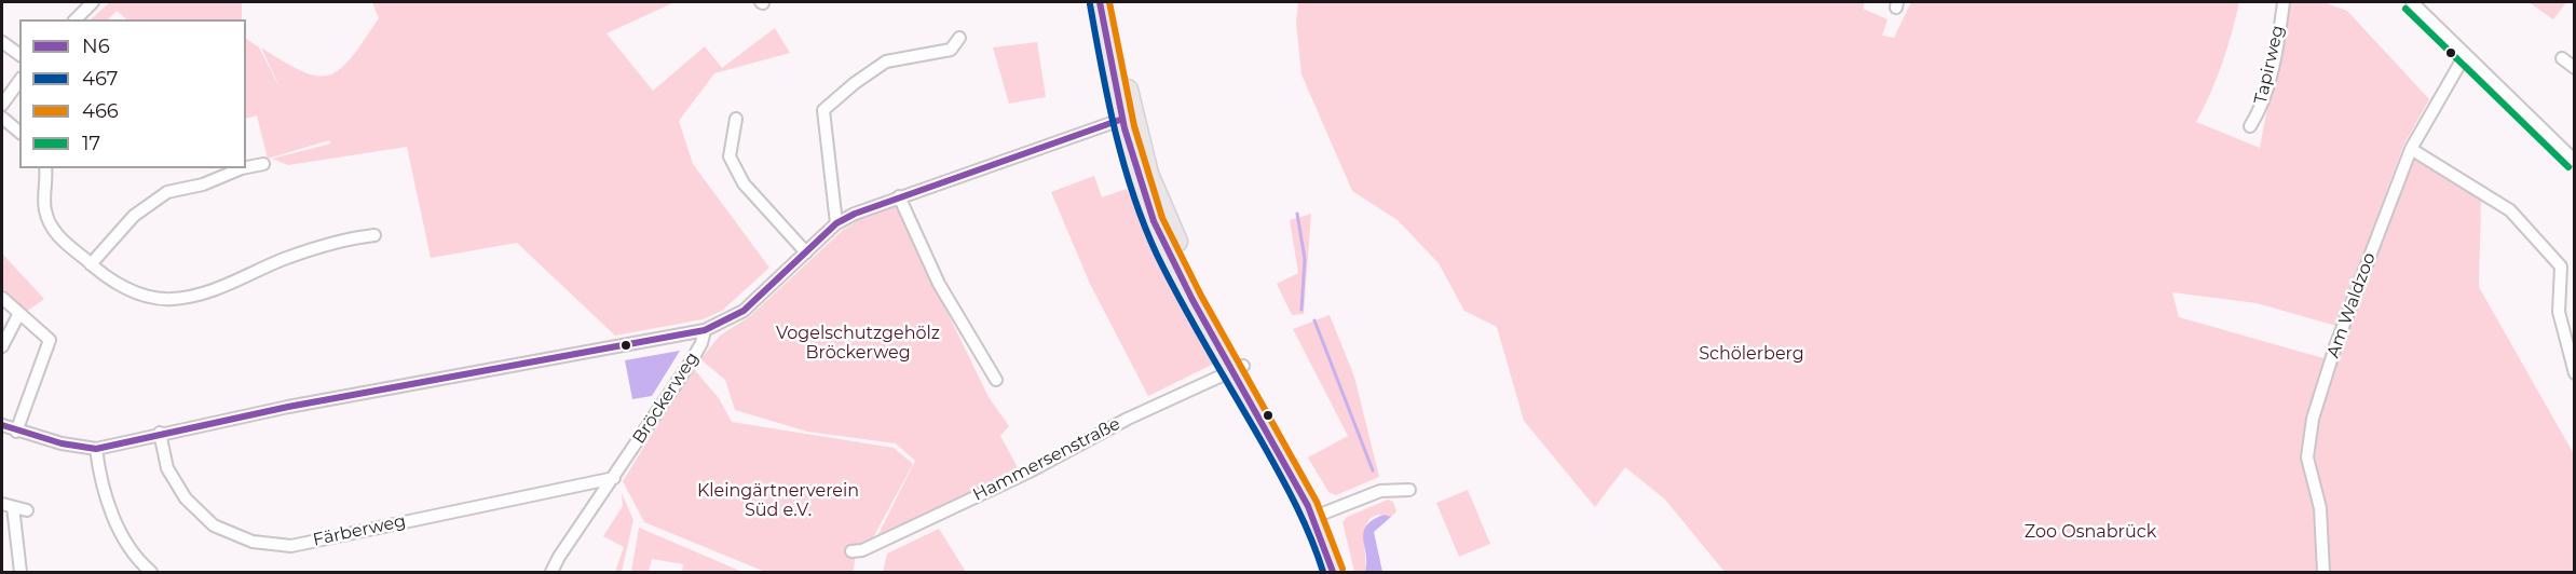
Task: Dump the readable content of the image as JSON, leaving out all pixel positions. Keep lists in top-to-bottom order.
{
  "streets": {
    "street": [
      "Tapirweg",
      "Am Waldzoo",
      "Bröckerweg",
      "Hammersenstraße",
      "Färberweg"
    ]
  },
  "crossings": [
    ["Bröckerweg", "Färberweg"]
  ],
  "parks": [
    "Vogelschutzgehölz Bröckerweg",
    "Schölerberg",
    "Kleingärtnerverein Süd e.V.",
    "Zoo Osnabrück"
  ],
  "lines": [
    "transit line N6",
    "transit line 466",
    "transit line 467",
    "transit line 17"
  ],
  "legend": [
    "N6",
    "467",
    "466",
    "17"
  ]
}
